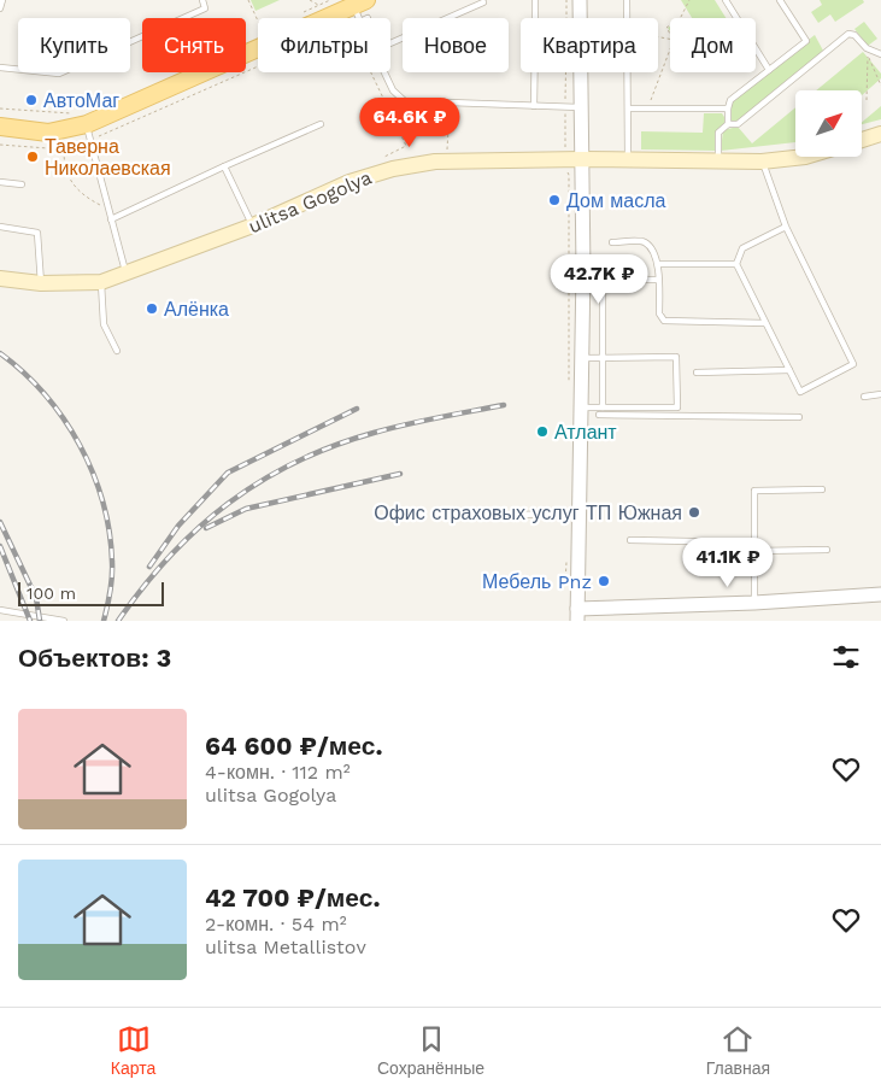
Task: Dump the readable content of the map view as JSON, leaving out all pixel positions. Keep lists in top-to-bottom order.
{
  "streets": {
    "main road": ["ulitsa Gogolya"]
  },
  "places": [
    "АвтоМаг",
    "Таверна Николаевская",
    "Дом масла",
    "Алёнка",
    "Атлант",
    "Офис страховых услуг ТП Южная",
    "Мебель Pnz"
  ],
  "scale_bar": "100 m",
  "north": "top right",
  "page": {
    "chip": [
      "Купить",
      "Снять",
      "Фильтры",
      "Новое",
      "Квартира",
      "Дом"
    ],
    "price": ["64.6K ₽", "42.7K ₽", "41.1K ₽"],
    "scale": "100 m",
    "heading": "Объектов: 3",
    "list": [
      {
        "name": "64 600 ₽/мес.",
        "note": "4-комн. · 112 m² · ulitsa Gogolya"
      },
      {
        "name": "42 700 ₽/мес.",
        "note": "2-комн. · 54 m² · ulitsa Metallistov"
      }
    ],
    "tabs": ["Карта", "Сохранённые", "Главная"]
  }
}
